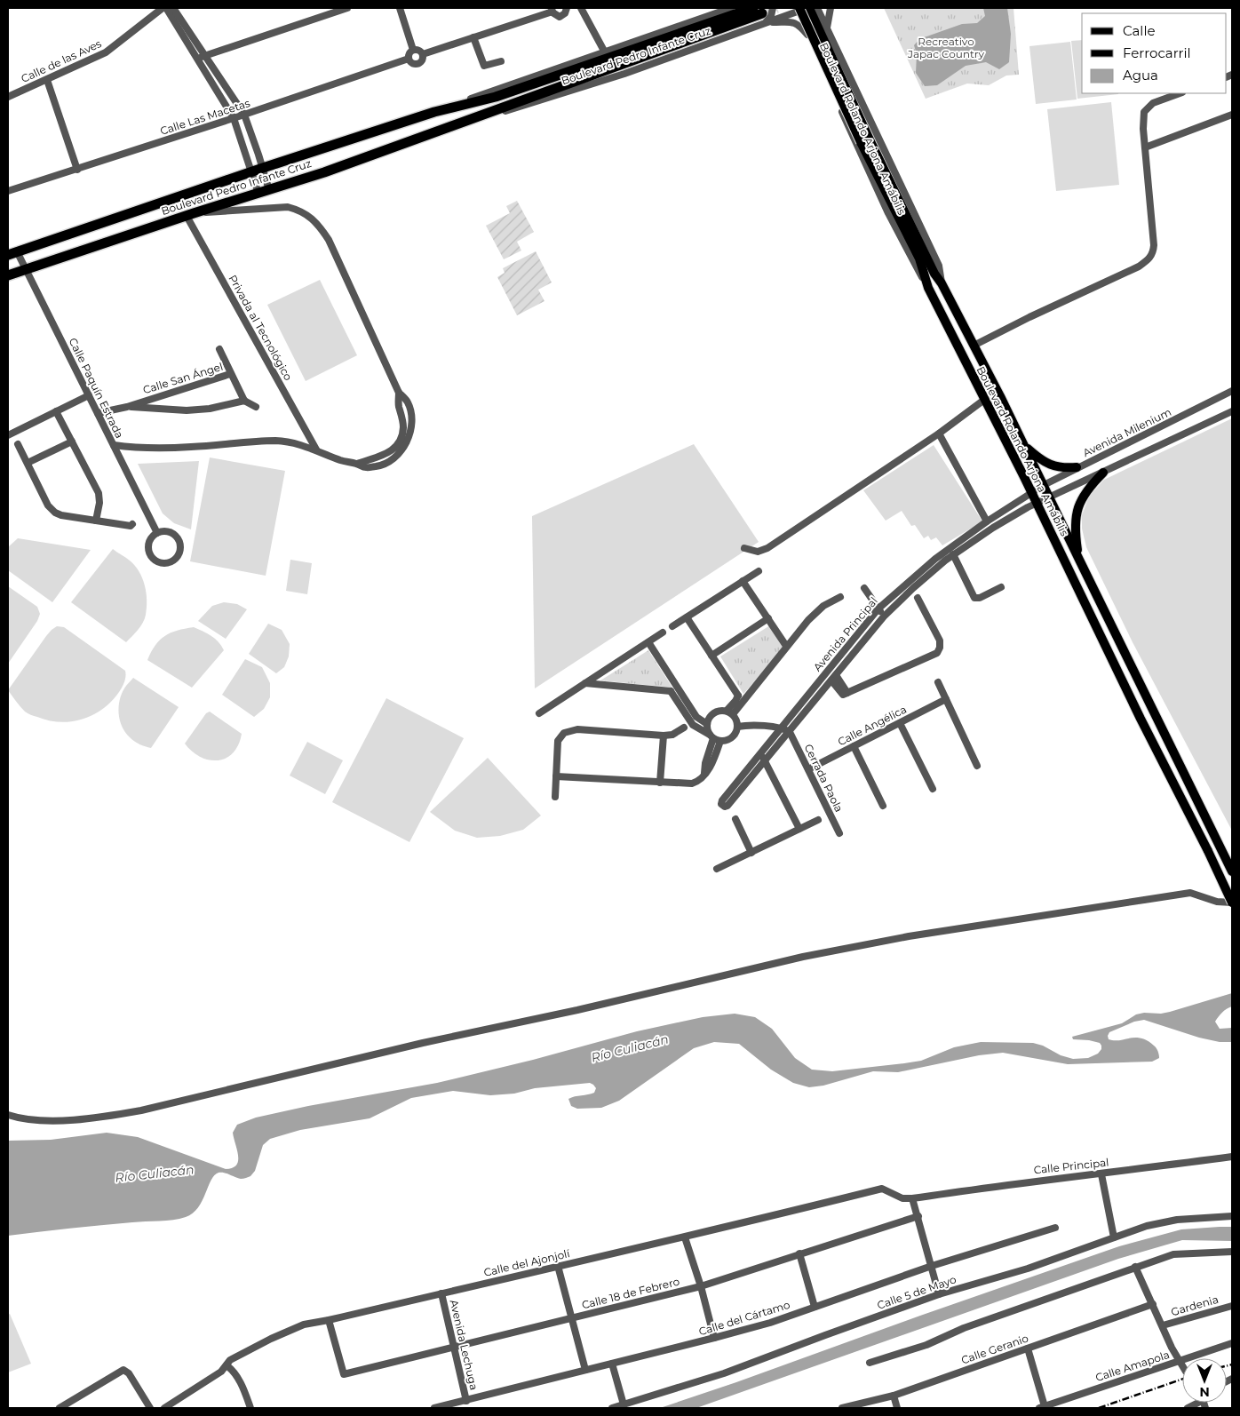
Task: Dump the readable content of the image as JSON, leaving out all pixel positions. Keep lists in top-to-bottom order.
{
  "streets": {
    "highway": ["Boulevard Pedro Infante Cruz"],
    "main road": ["Boulevard Rolando Arjona Amábilis"],
    "street": [
      "Calle de las Aves",
      "Calle Las Macetas",
      "Privada al Tecnológico",
      "Calle San Ángel",
      "Calle Paquín Estrada",
      "Avenida Milenium",
      "Avenida Principal",
      "Calle Angélica",
      "Cerrada Paola",
      "Calle Principal",
      "Calle del Ajonjolí",
      "Calle 5 de Mayo",
      "Calle 18 de Febrero",
      "Gardenia",
      "Calle del Cártamo",
      "Avenida Lechuga",
      "Calle Geranio",
      "Calle Amapola"
    ]
  },
  "crossings": [
    ["Boulevard Pedro Infante Cruz", "Boulevard Rolando Arjona Amábilis"],
    ["Boulevard Pedro Infante Cruz", "Privada al Tecnológico"],
    ["Boulevard Pedro Infante Cruz", "Calle Paquín Estrada"],
    ["Boulevard Rolando Arjona Amábilis", "Avenida Milenium"],
    ["Boulevard Rolando Arjona Amábilis", "Avenida Principal"],
    ["Calle San Ángel", "Calle Paquín Estrada"],
    ["Avenida Milenium", "Avenida Principal"],
    ["Avenida Principal", "Cerrada Paola"],
    ["Calle Angélica", "Cerrada Paola"],
    ["Calle Principal", "Calle del Ajonjolí"],
    ["Calle del Ajonjolí", "Calle 18 de Febrero"],
    ["Calle del Ajonjolí", "Avenida Lechuga"],
    ["Calle 18 de Febrero", "Avenida Lechuga"],
    ["Calle del Cártamo", "Avenida Lechuga"]
  ],
  "water": ["Río Culiacán"],
  "parks": ["Recreativo Japac Country"],
  "legend": ["Calle", "Ferrocarril", "Agua"],
  "north": "bottom"
}
